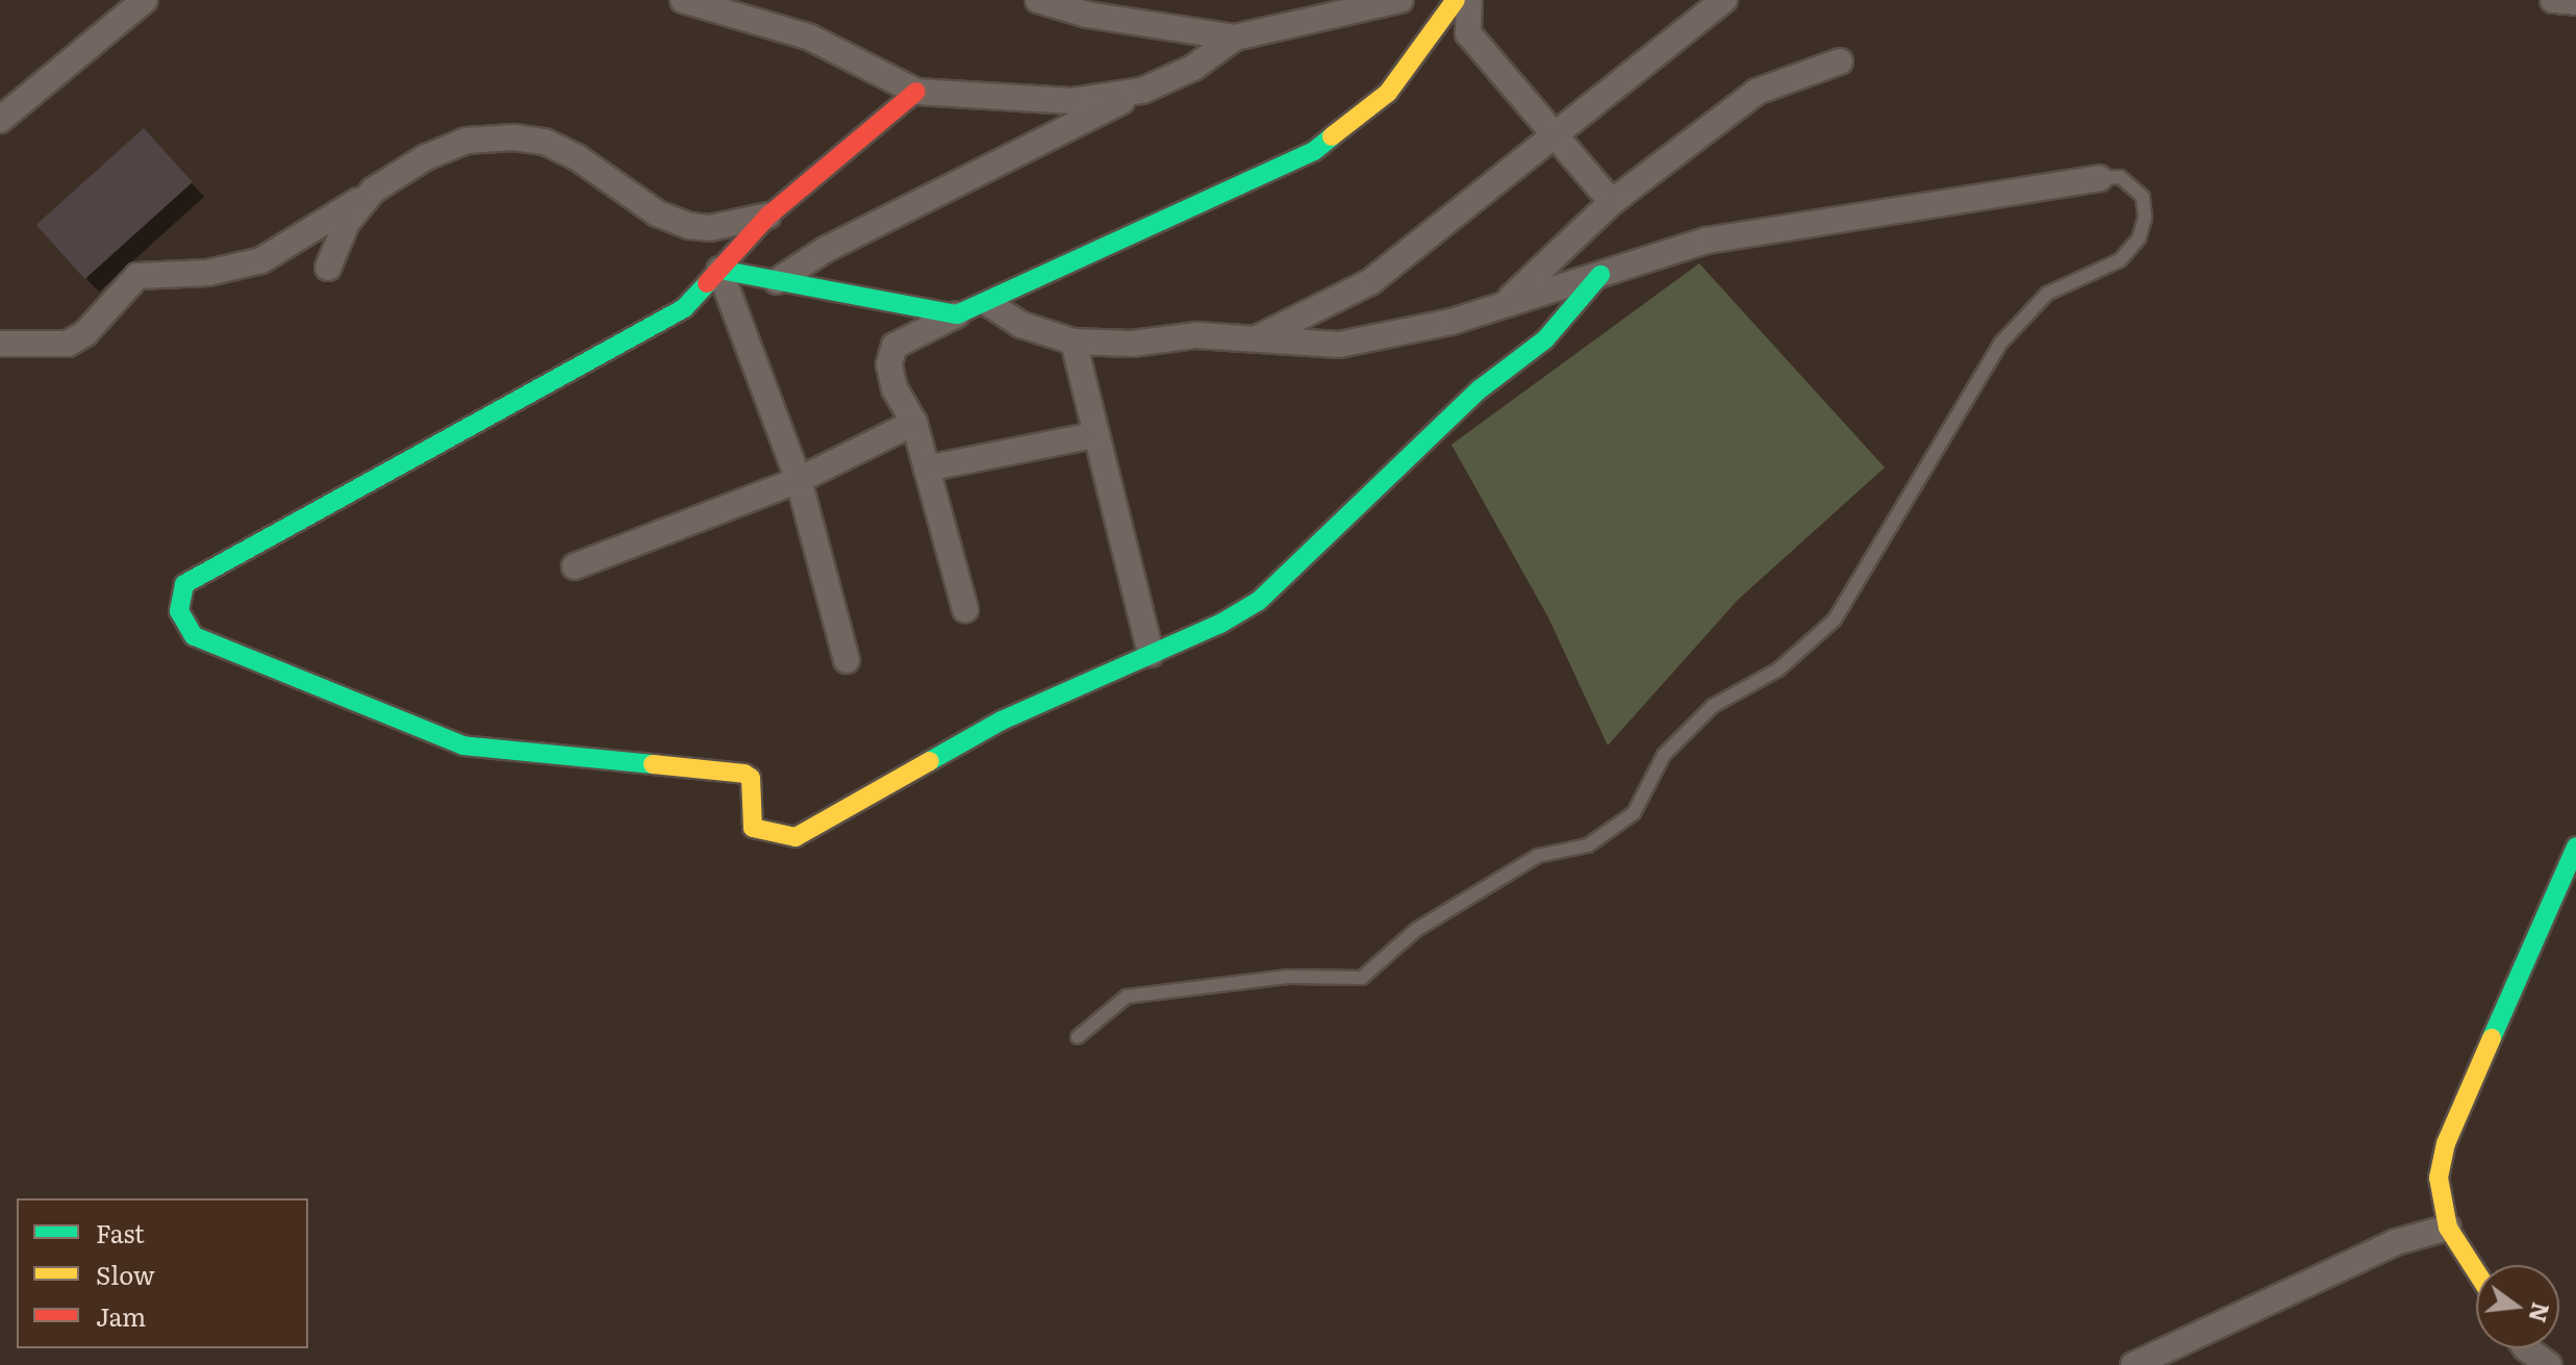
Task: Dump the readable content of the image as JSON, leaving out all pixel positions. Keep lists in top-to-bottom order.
{
  "legend": ["Fast", "Slow", "Jam"],
  "north": "right"
}
